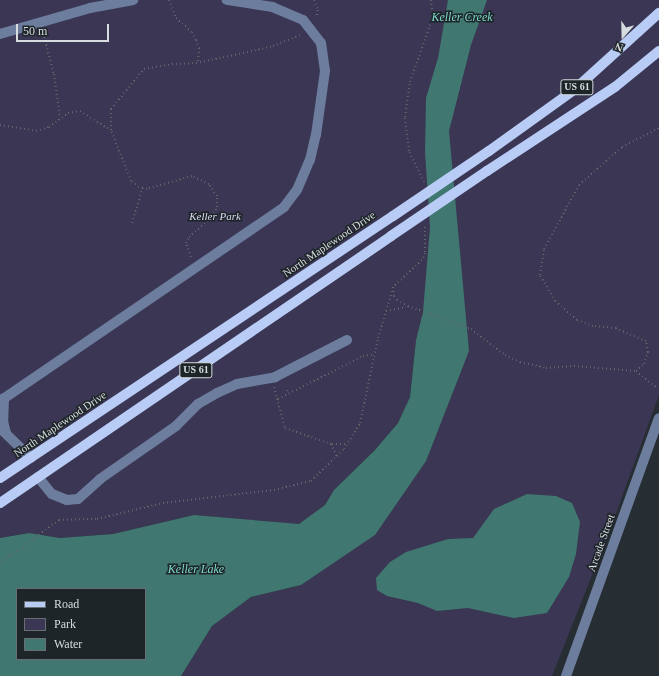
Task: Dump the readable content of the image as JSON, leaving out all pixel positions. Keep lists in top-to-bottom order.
{
  "streets": {
    "main road": ["US 61", "North Maplewood Drive"],
    "street": ["Arcade Street"]
  },
  "water": ["Keller Creek", "Keller Lake"],
  "parks": ["Keller Park"],
  "legend": ["Road", "Park", "Water"],
  "scale_bar": "50 m",
  "north": "bottom"
}
